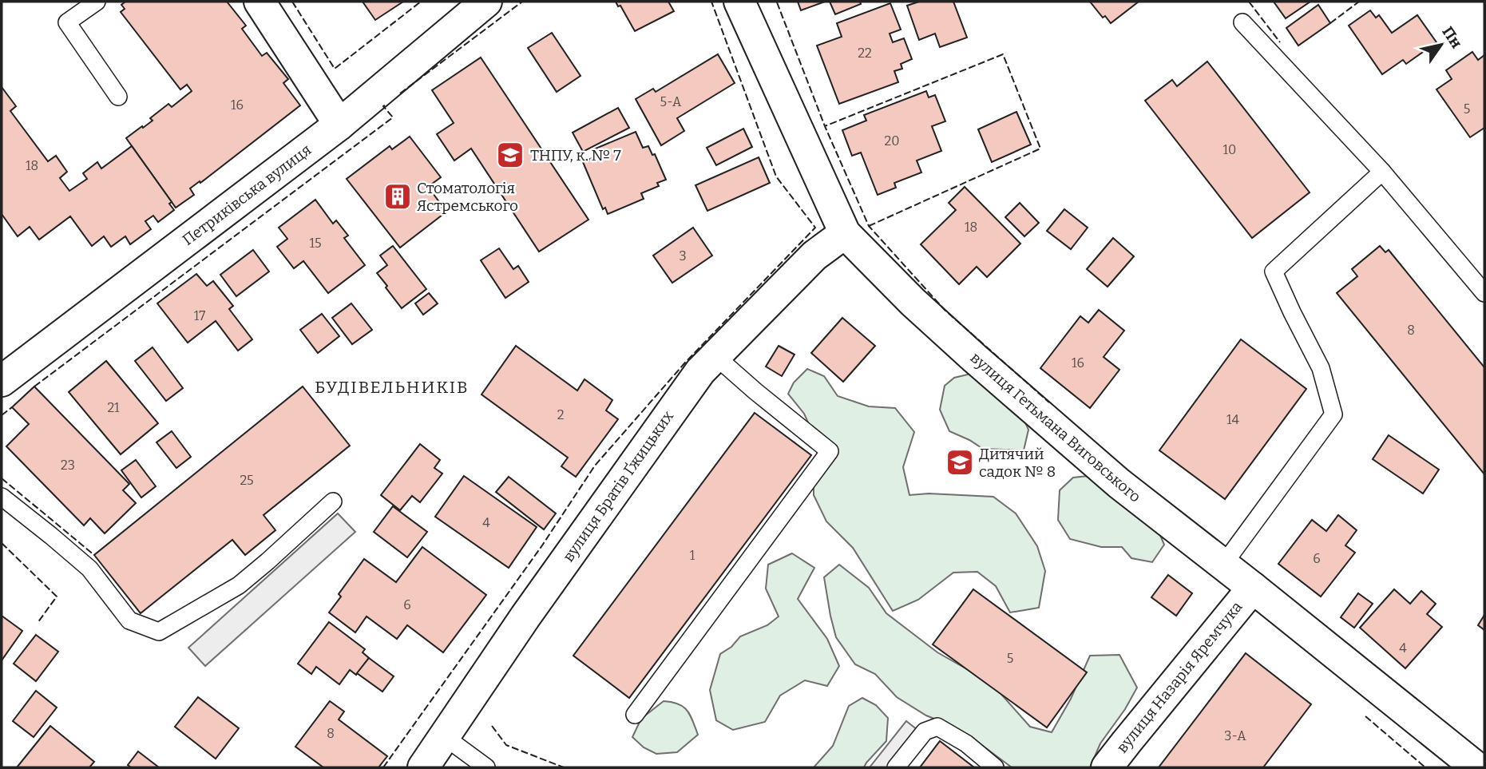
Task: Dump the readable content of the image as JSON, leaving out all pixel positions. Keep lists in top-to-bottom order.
{
  "streets": {
    "street": [
      "Петриківська вулиця",
      "вулиця Гетьмана Виговського",
      "вулиця Братів Ґжицьких",
      "вулиця Назарія Яремчука"
    ]
  },
  "crossings": [
    ["вулиця Гетьмана Виговського", "вулиця Братів Ґжицьких"],
    ["вулиця Гетьмана Виговського", "вулиця Назарія Яремчука"]
  ],
  "districts": ["БУДІВЕЛЬНИКІВ"],
  "places": {
    "school or university": ["ТНПУ, к. № 7", "Дитячий садок № 8"],
    "building": ["Стоматологія Ястремського"]
  },
  "house_numbers": [
    "22",
    "5-А",
    "16",
    "5",
    "20",
    "10",
    "18",
    "18",
    "15",
    "3",
    "17",
    "8",
    "16",
    "21",
    "2",
    "14",
    "23",
    "25",
    "4",
    "1",
    "6",
    "6",
    "4",
    "5",
    "8",
    "3-А"
  ],
  "north": "top right"
}
